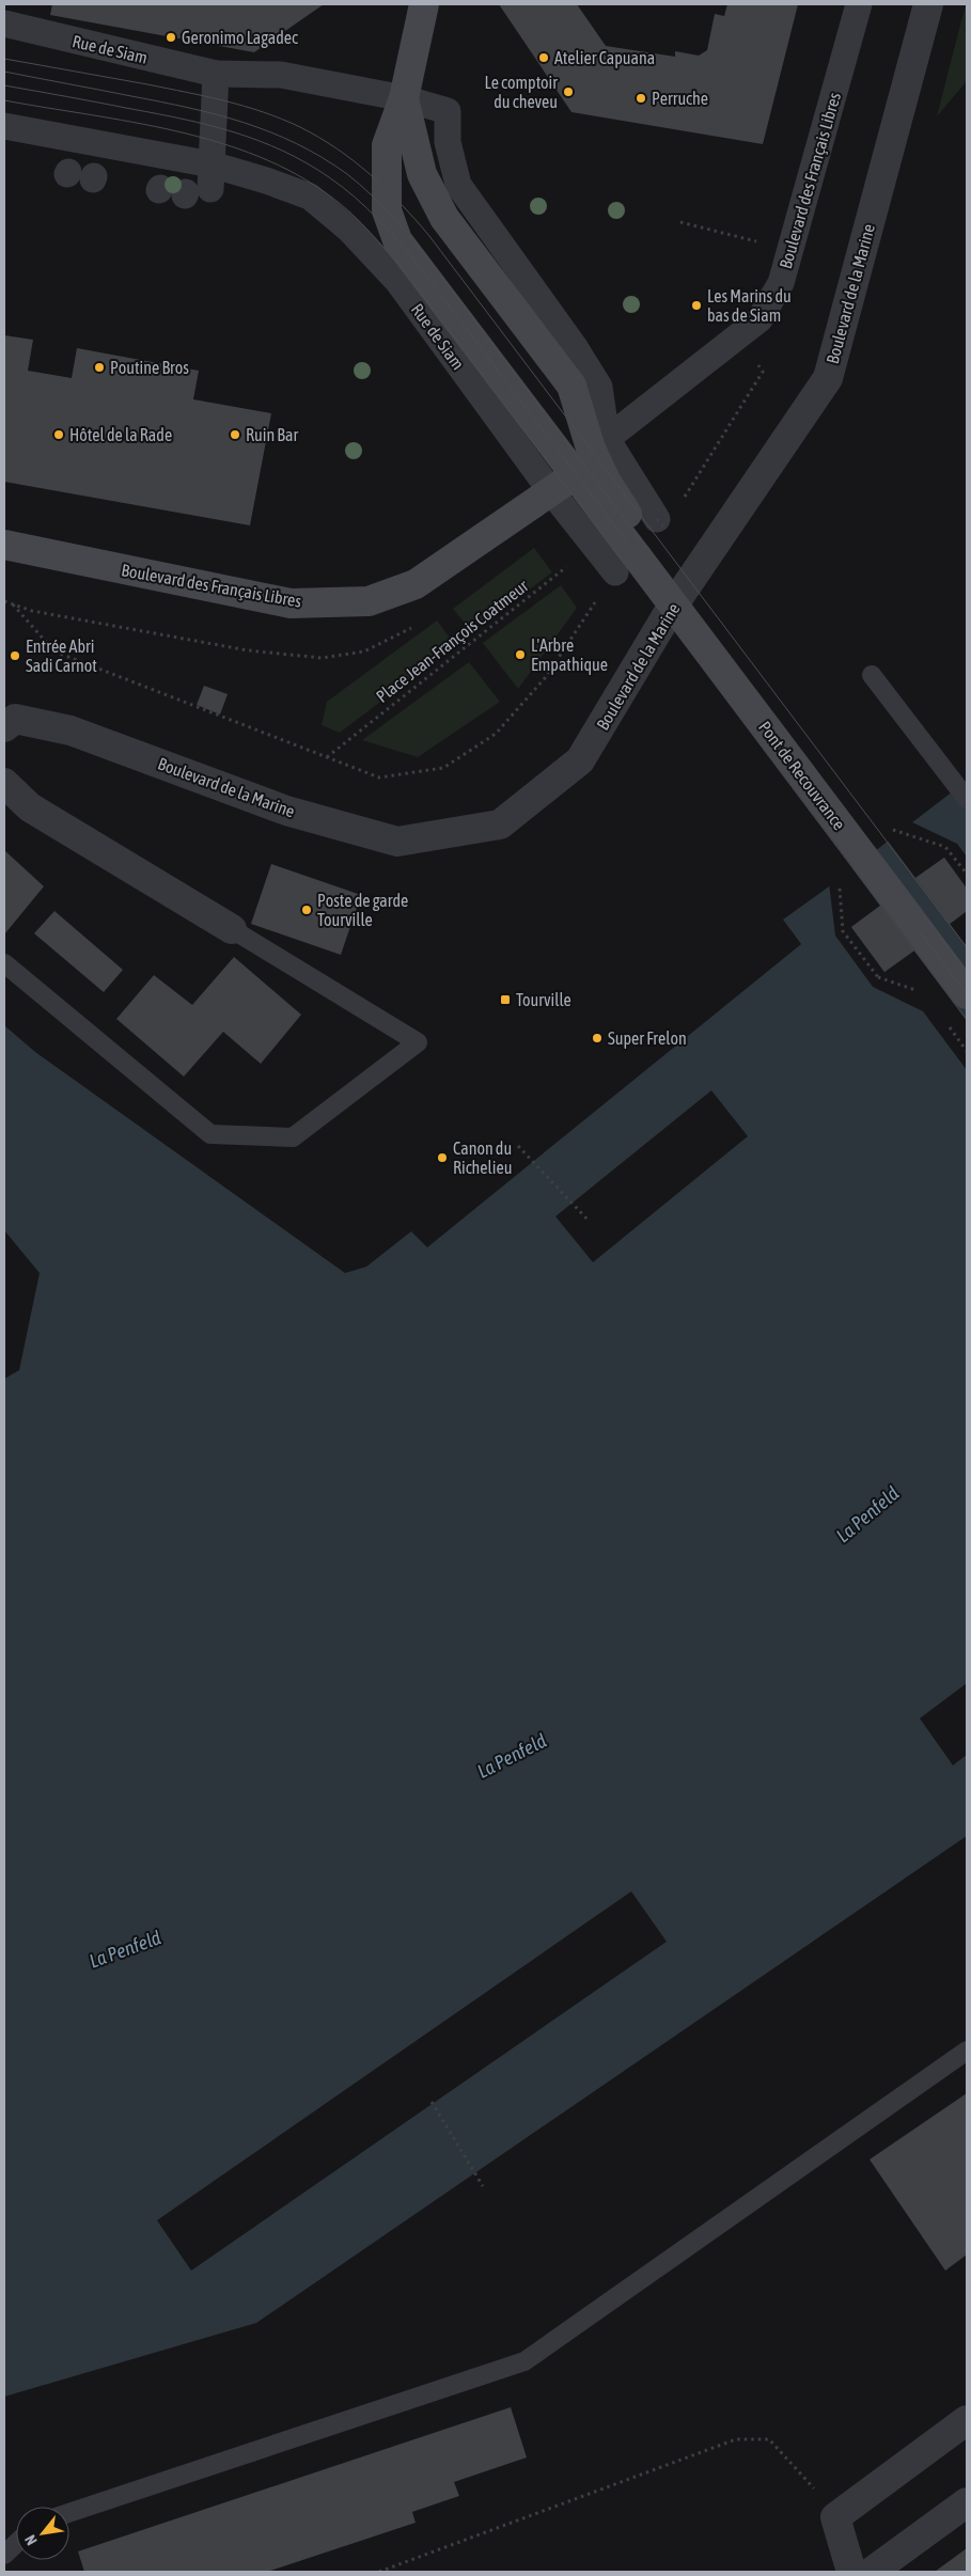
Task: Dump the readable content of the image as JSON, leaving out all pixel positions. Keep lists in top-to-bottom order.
{
  "streets": {
    "main road": ["Rue de Siam", "Boulevard des Français Libres", "Pont de Recouvrance"],
    "street": ["Boulevard de la Marine"],
    "path": ["Place Jean-François Coatmeur"]
  },
  "crossings": [
    ["Rue de Siam", "Boulevard des Français Libres"],
    ["Rue de Siam", "Place Jean-François Coatmeur"],
    ["Rue de Siam", "Pont de Recouvrance"]
  ],
  "water": ["La Penfeld"],
  "places": {
    "other": [
      "Geronimo Lagadec",
      "Atelier Capuana",
      "Le comptoir du cheveu",
      "Perruche",
      "Les Marins du bas de Siam",
      "Poutine Bros",
      "Hôtel de la Rade",
      "Ruin Bar",
      "L'Arbre Empathique",
      "Entrée Abri Sadi Carnot",
      "Poste de garde Tourville",
      "Super Frelon",
      "Canon du Richelieu"
    ],
    "transit": ["Tourville"]
  },
  "north": "bottom left"
}
